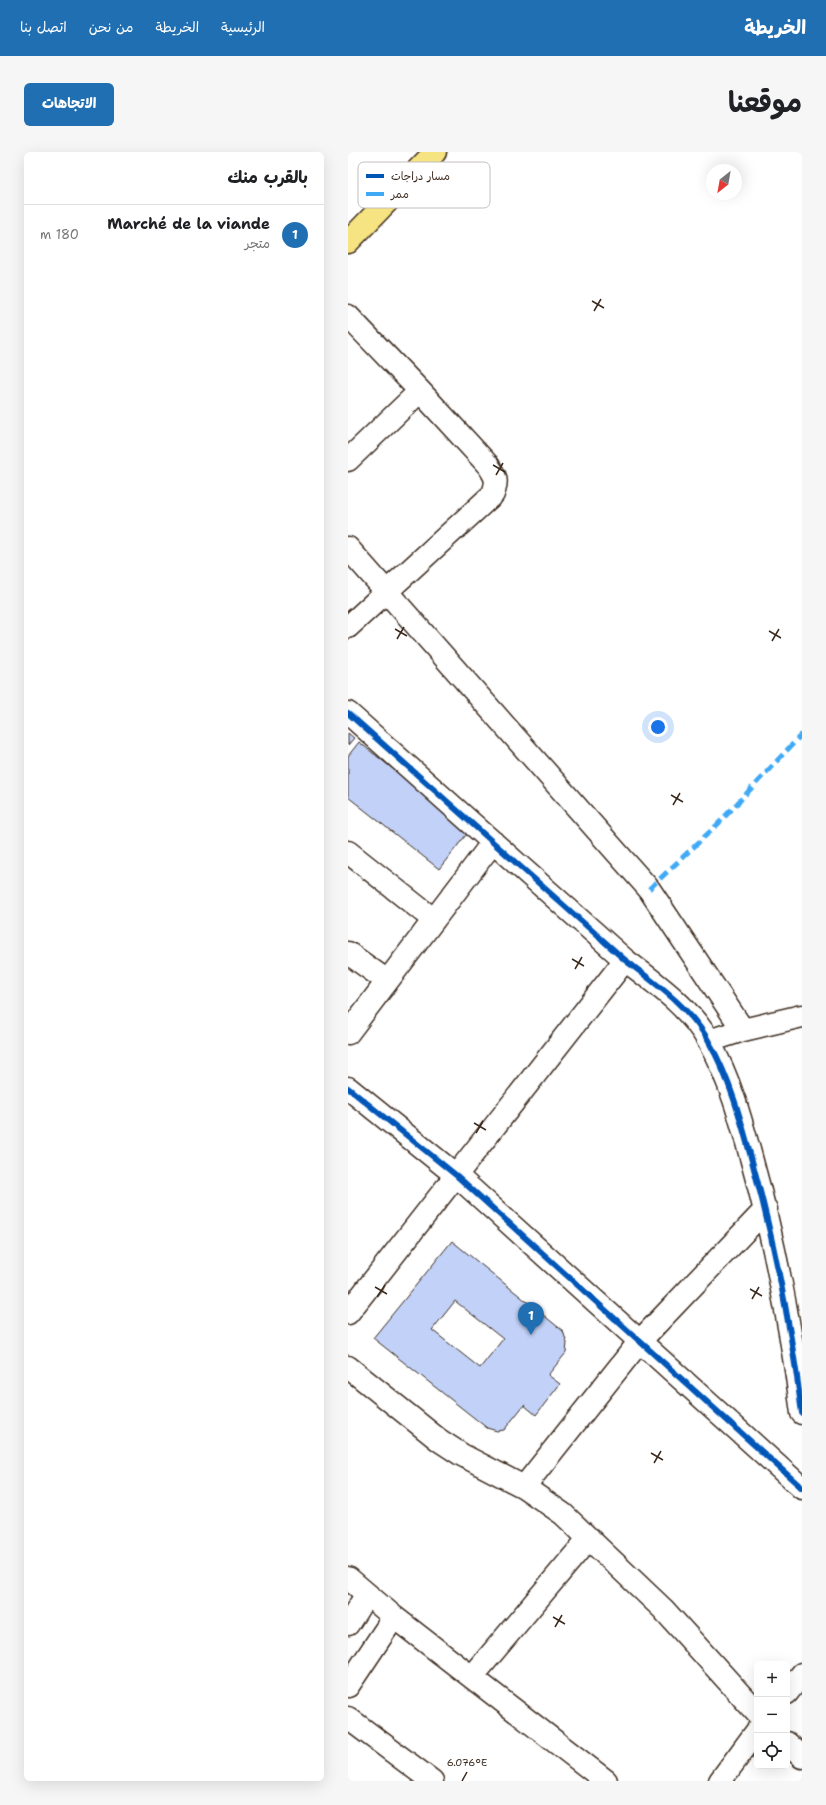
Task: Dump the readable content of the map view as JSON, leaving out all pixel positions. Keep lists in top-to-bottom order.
{
  "legend": ["مسار دراجات", "ممر"],
  "north": "bottom left",
  "page": {
    "header": "الخريطة",
    "nav": [
      "الرئيسية",
      "الخريطة",
      "من نحن",
      "اتصل بنا"
    ],
    "title": "موقعنا",
    "buttons": "الاتجاهات",
    "heading": "بالقرب منك",
    "list": [
      {
        "mark": "1",
        "name": "Marché de la viande",
        "note": "متجر",
        "value": "180 m"
      }
    ],
    "pins": "1",
    "map_buttons": ["+", "−"]
  },
  "coordinates": ["6.076°E"]
}
